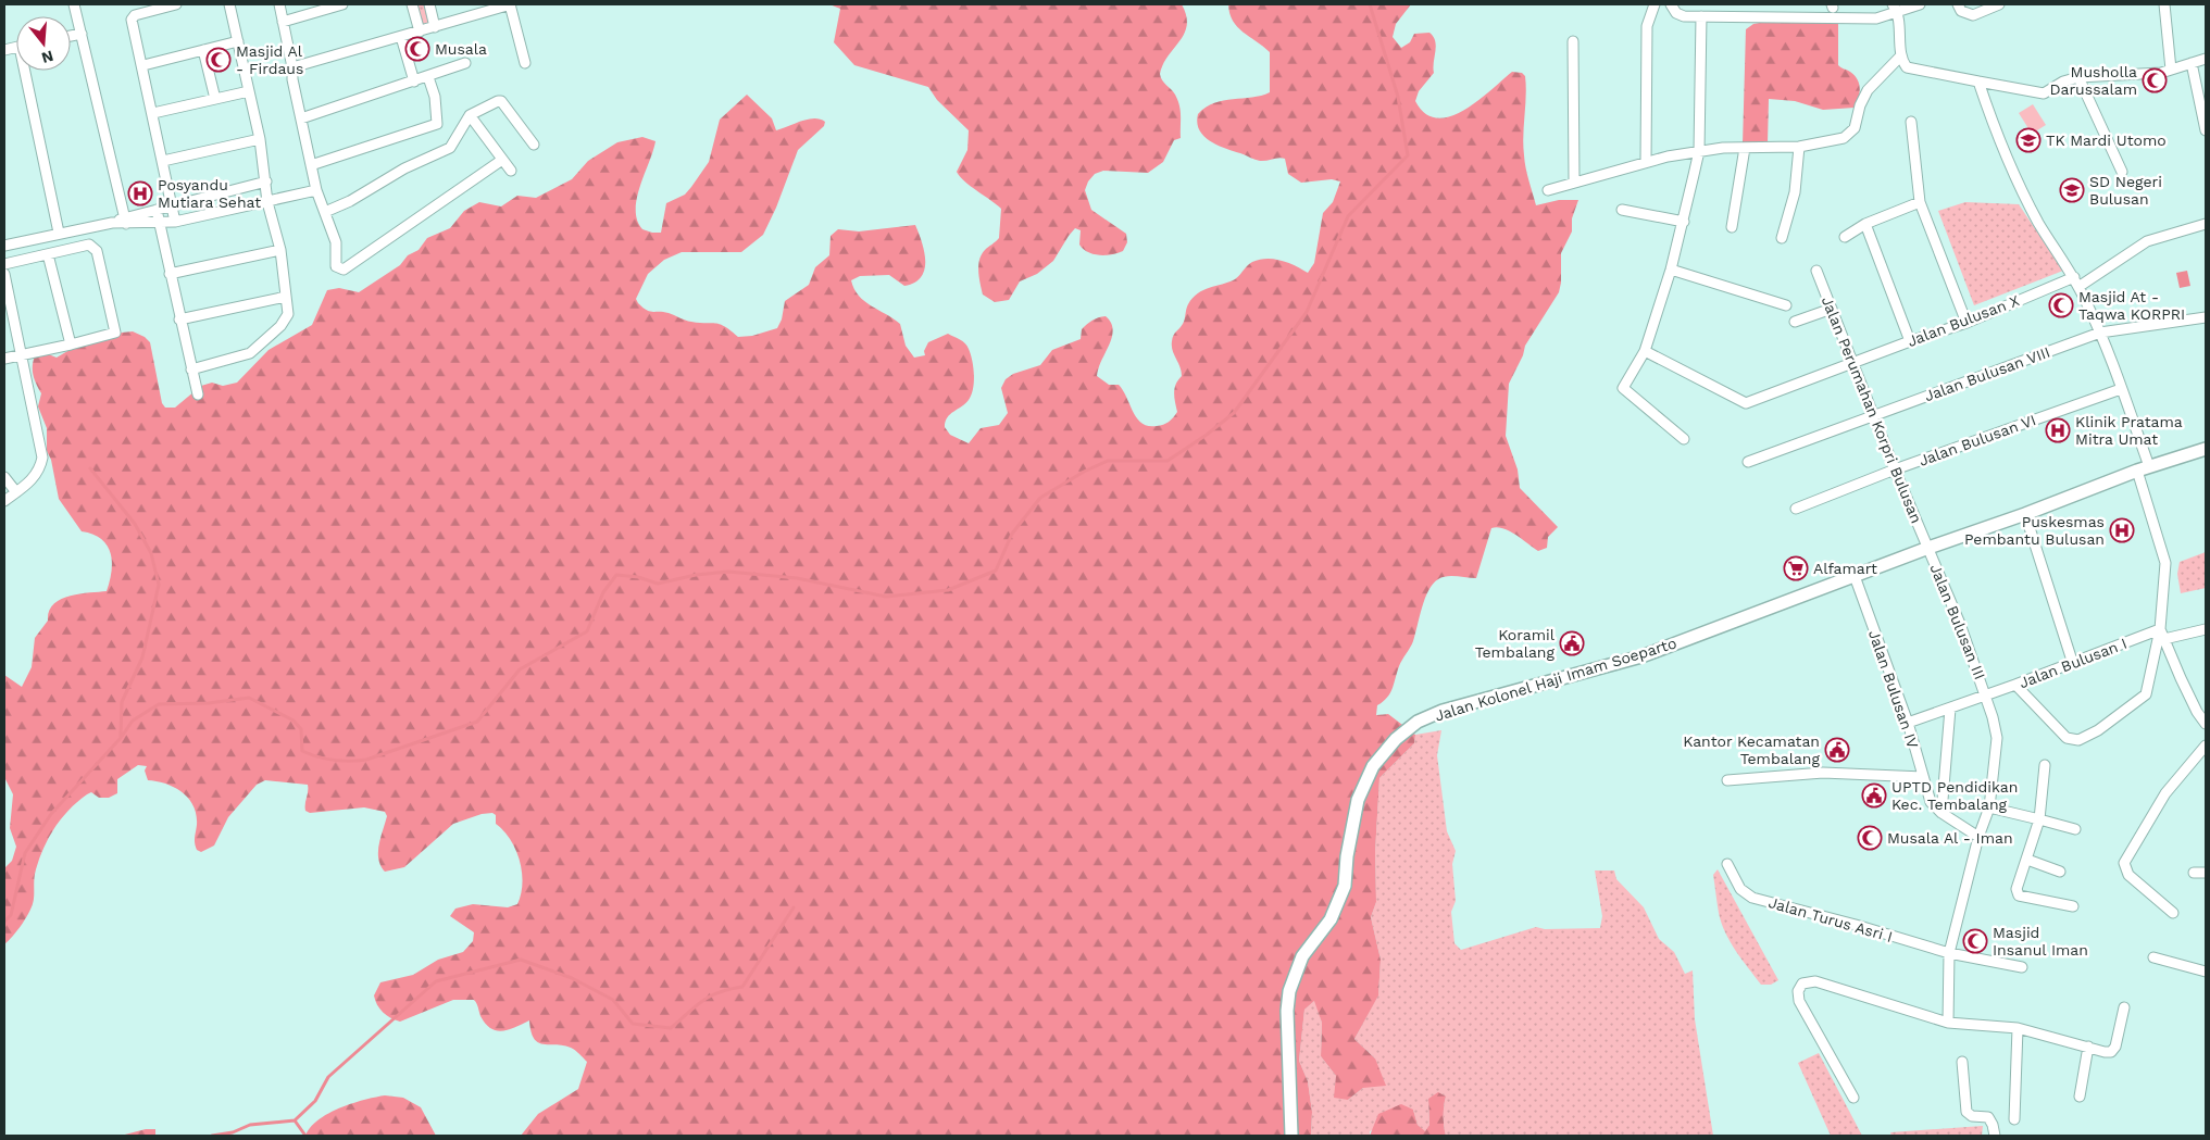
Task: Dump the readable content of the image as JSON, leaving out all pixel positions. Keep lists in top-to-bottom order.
{
  "streets": {
    "main road": ["Jalan Kolonel Haji Imam Soeparto"],
    "street": [
      "Jalan Bulusan X",
      "Jalan Bulusan VIII",
      "Jalan Perumahan Korpri Bulusan",
      "Jalan Bulusan VI",
      "Jalan Bulusan III",
      "Jalan Bulusan I",
      "Jalan Bulusan IV",
      "Jalan Turus Asri I"
    ]
  },
  "crossings": [
    ["Jalan Bulusan X", "Jalan Perumahan Korpri Bulusan"],
    ["Jalan Bulusan VIII", "Jalan Perumahan Korpri Bulusan"],
    ["Jalan Perumahan Korpri Bulusan", "Jalan Bulusan VI"],
    ["Jalan Perumahan Korpri Bulusan", "Jalan Bulusan III"],
    ["Jalan Perumahan Korpri Bulusan", "Jalan Kolonel Haji Imam Soeparto"],
    ["Jalan Bulusan III", "Jalan Bulusan I"],
    ["Jalan Bulusan III", "Jalan Kolonel Haji Imam Soeparto"],
    ["Jalan Bulusan I", "Jalan Bulusan IV"],
    ["Jalan Kolonel Haji Imam Soeparto", "Jalan Bulusan IV"]
  ],
  "places": {
    "mosque": [
      "Musala",
      "Masjid Al - Firdaus",
      "Musholla Darussalam",
      "Masjid At - Taqwa KORPRI",
      "Musala Al - Iman",
      "Masjid Insanul Iman"
    ],
    "school or university": ["TK Mardi Utomo", "SD Negeri Bulusan"],
    "hospital": ["Posyandu Mutiara Sehat", "Klinik Pratama Mitra Umat", "Puskesmas Pembantu Bulusan"],
    "supermarket": ["Alfamart"],
    "public building": ["Koramil Tembalang", "Kantor Kecamatan Tembalang", "UPTD Pendidikan Kec. Tembalang"]
  },
  "north": "bottom"
}
